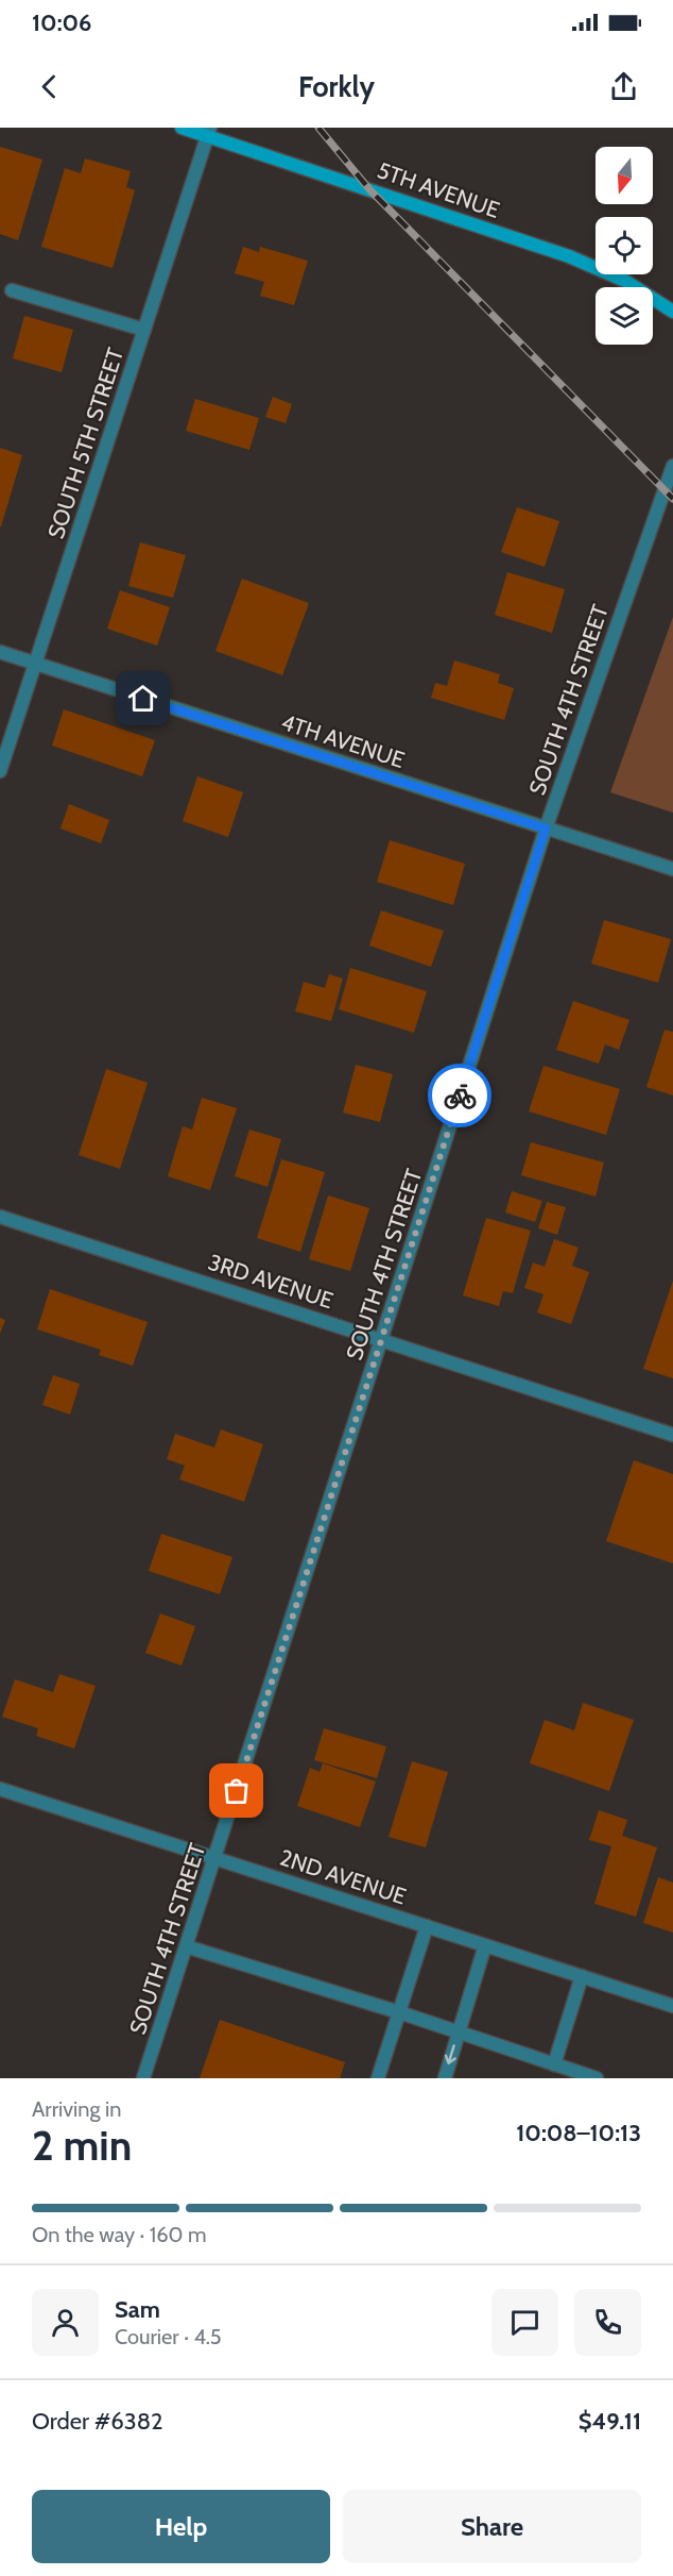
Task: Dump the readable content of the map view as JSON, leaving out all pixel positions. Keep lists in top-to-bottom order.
{
  "streets": {
    "main road": ["5TH AVENUE"],
    "street": [
      "SOUTH 5TH STREET",
      "SOUTH 4TH STREET",
      "4TH AVENUE",
      "3RD AVENUE",
      "2ND AVENUE"
    ]
  },
  "crossings": [
    ["5TH AVENUE", "SOUTH 5TH STREET"],
    ["SOUTH 5TH STREET", "4TH AVENUE"],
    ["SOUTH 4TH STREET", "4TH AVENUE"],
    ["SOUTH 4TH STREET", "3RD AVENUE"],
    ["SOUTH 4TH STREET", "2ND AVENUE"]
  ],
  "north": "bottom",
  "page": {
    "status": "10:06",
    "header": "Forkly",
    "heading": ["2 min", "Arriving in", "10:08–10:13"],
    "panel": [
      "Sam",
      "Courier · 4.5",
      "Order #6382",
      "$49.11"
    ],
    "bar": "On the way · 160 m",
    "buttons": ["Help", "Share"]
  }
}
